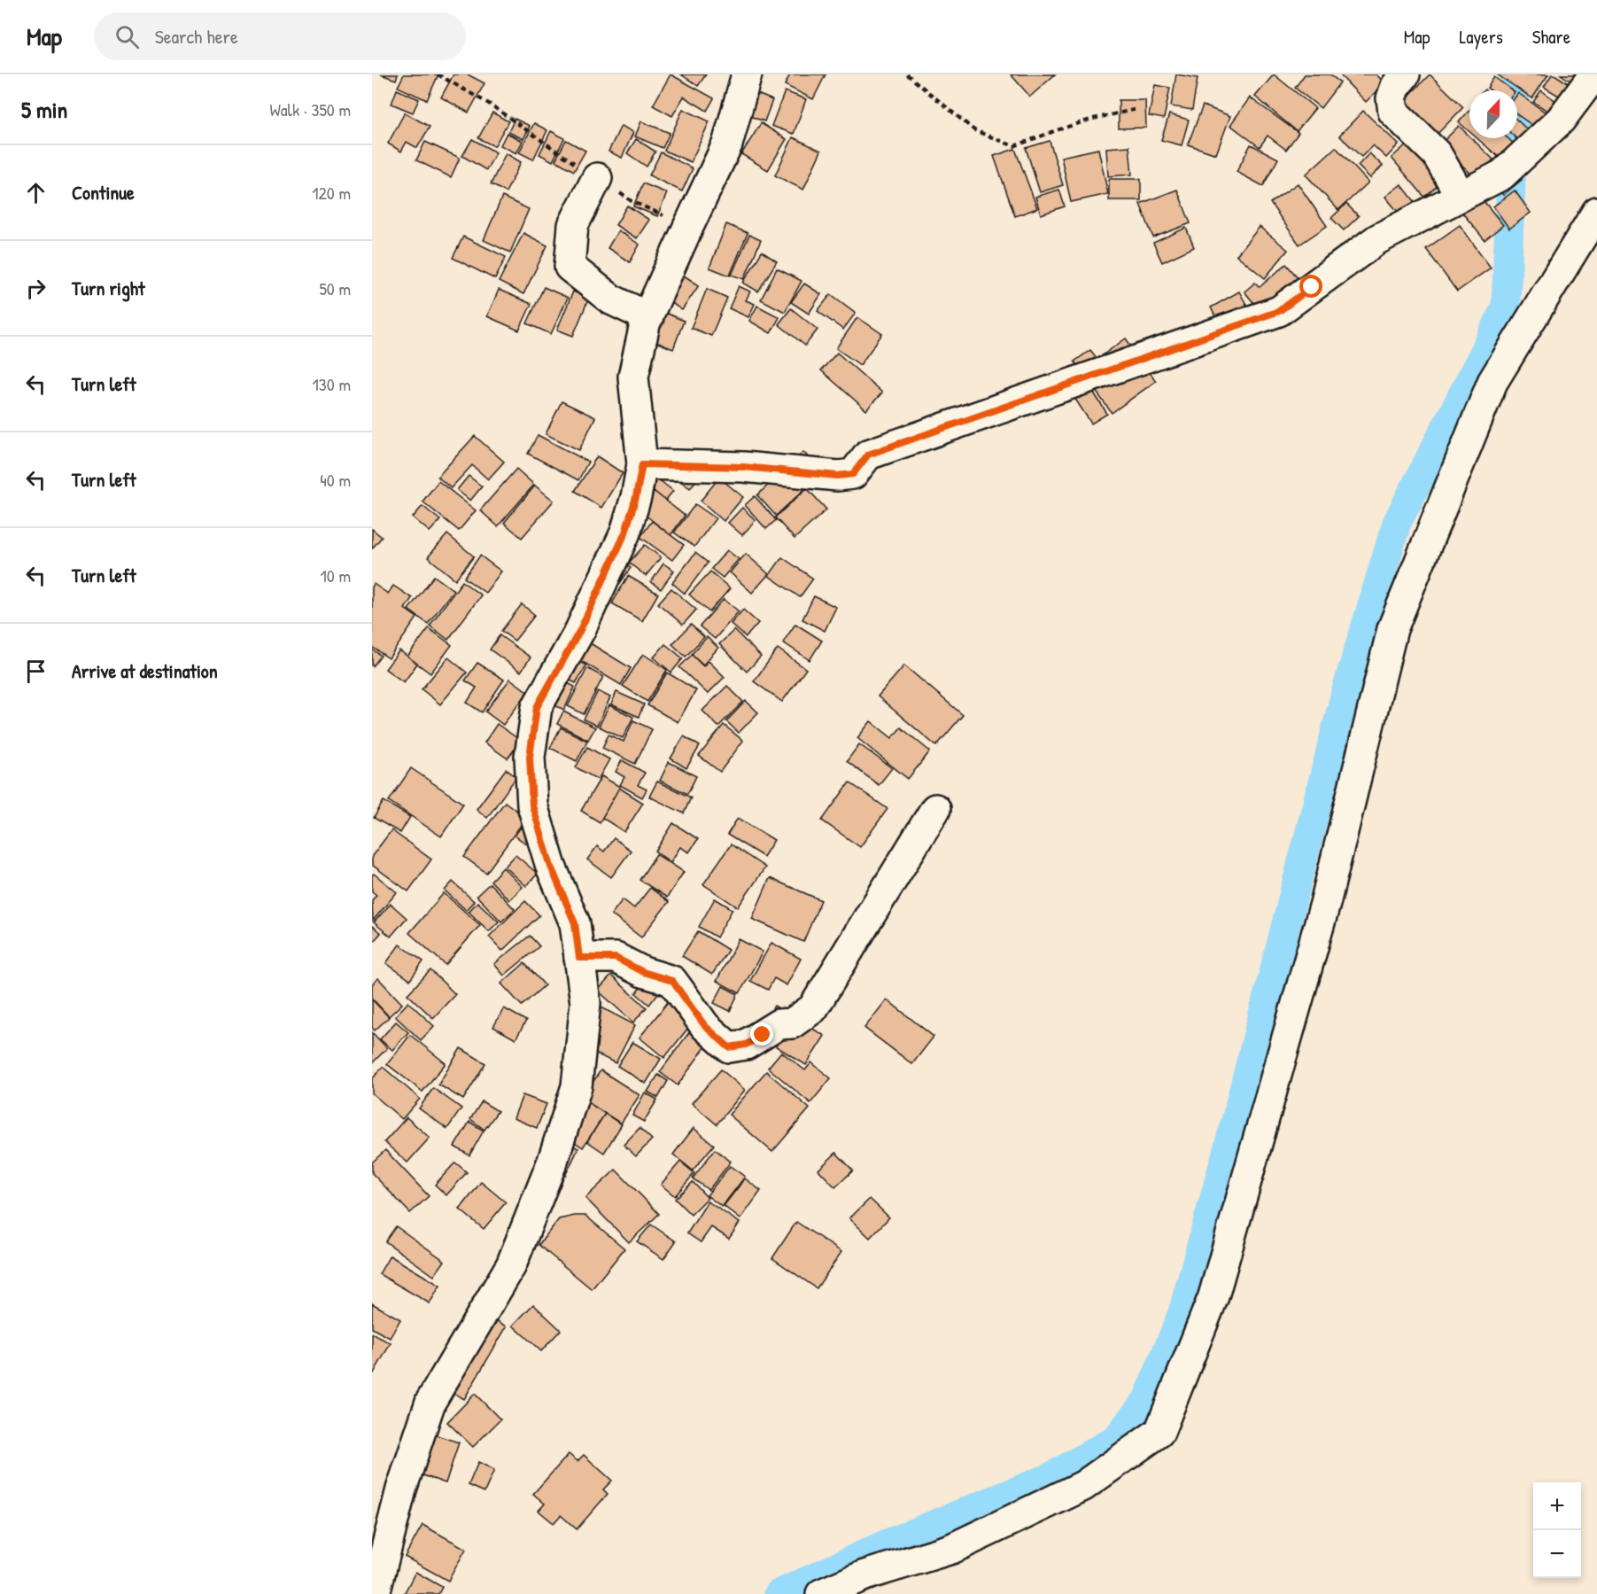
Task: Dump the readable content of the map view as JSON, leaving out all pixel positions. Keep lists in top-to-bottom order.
{
  "north": "top",
  "page": {
    "header": "Map",
    "search": "Search here",
    "nav": ["Map", "Layers", "Share"],
    "heading": ["5 min", "Walk · 350 m"],
    "list": [
      ["Continue", "120 m"],
      ["Turn right", "50 m"],
      ["Turn left", "130 m"],
      ["Turn left", "40 m"],
      ["Turn left", "10 m"],
      "Arrive at destination"
    ],
    "map_buttons": ["+", "−"]
  }
}
